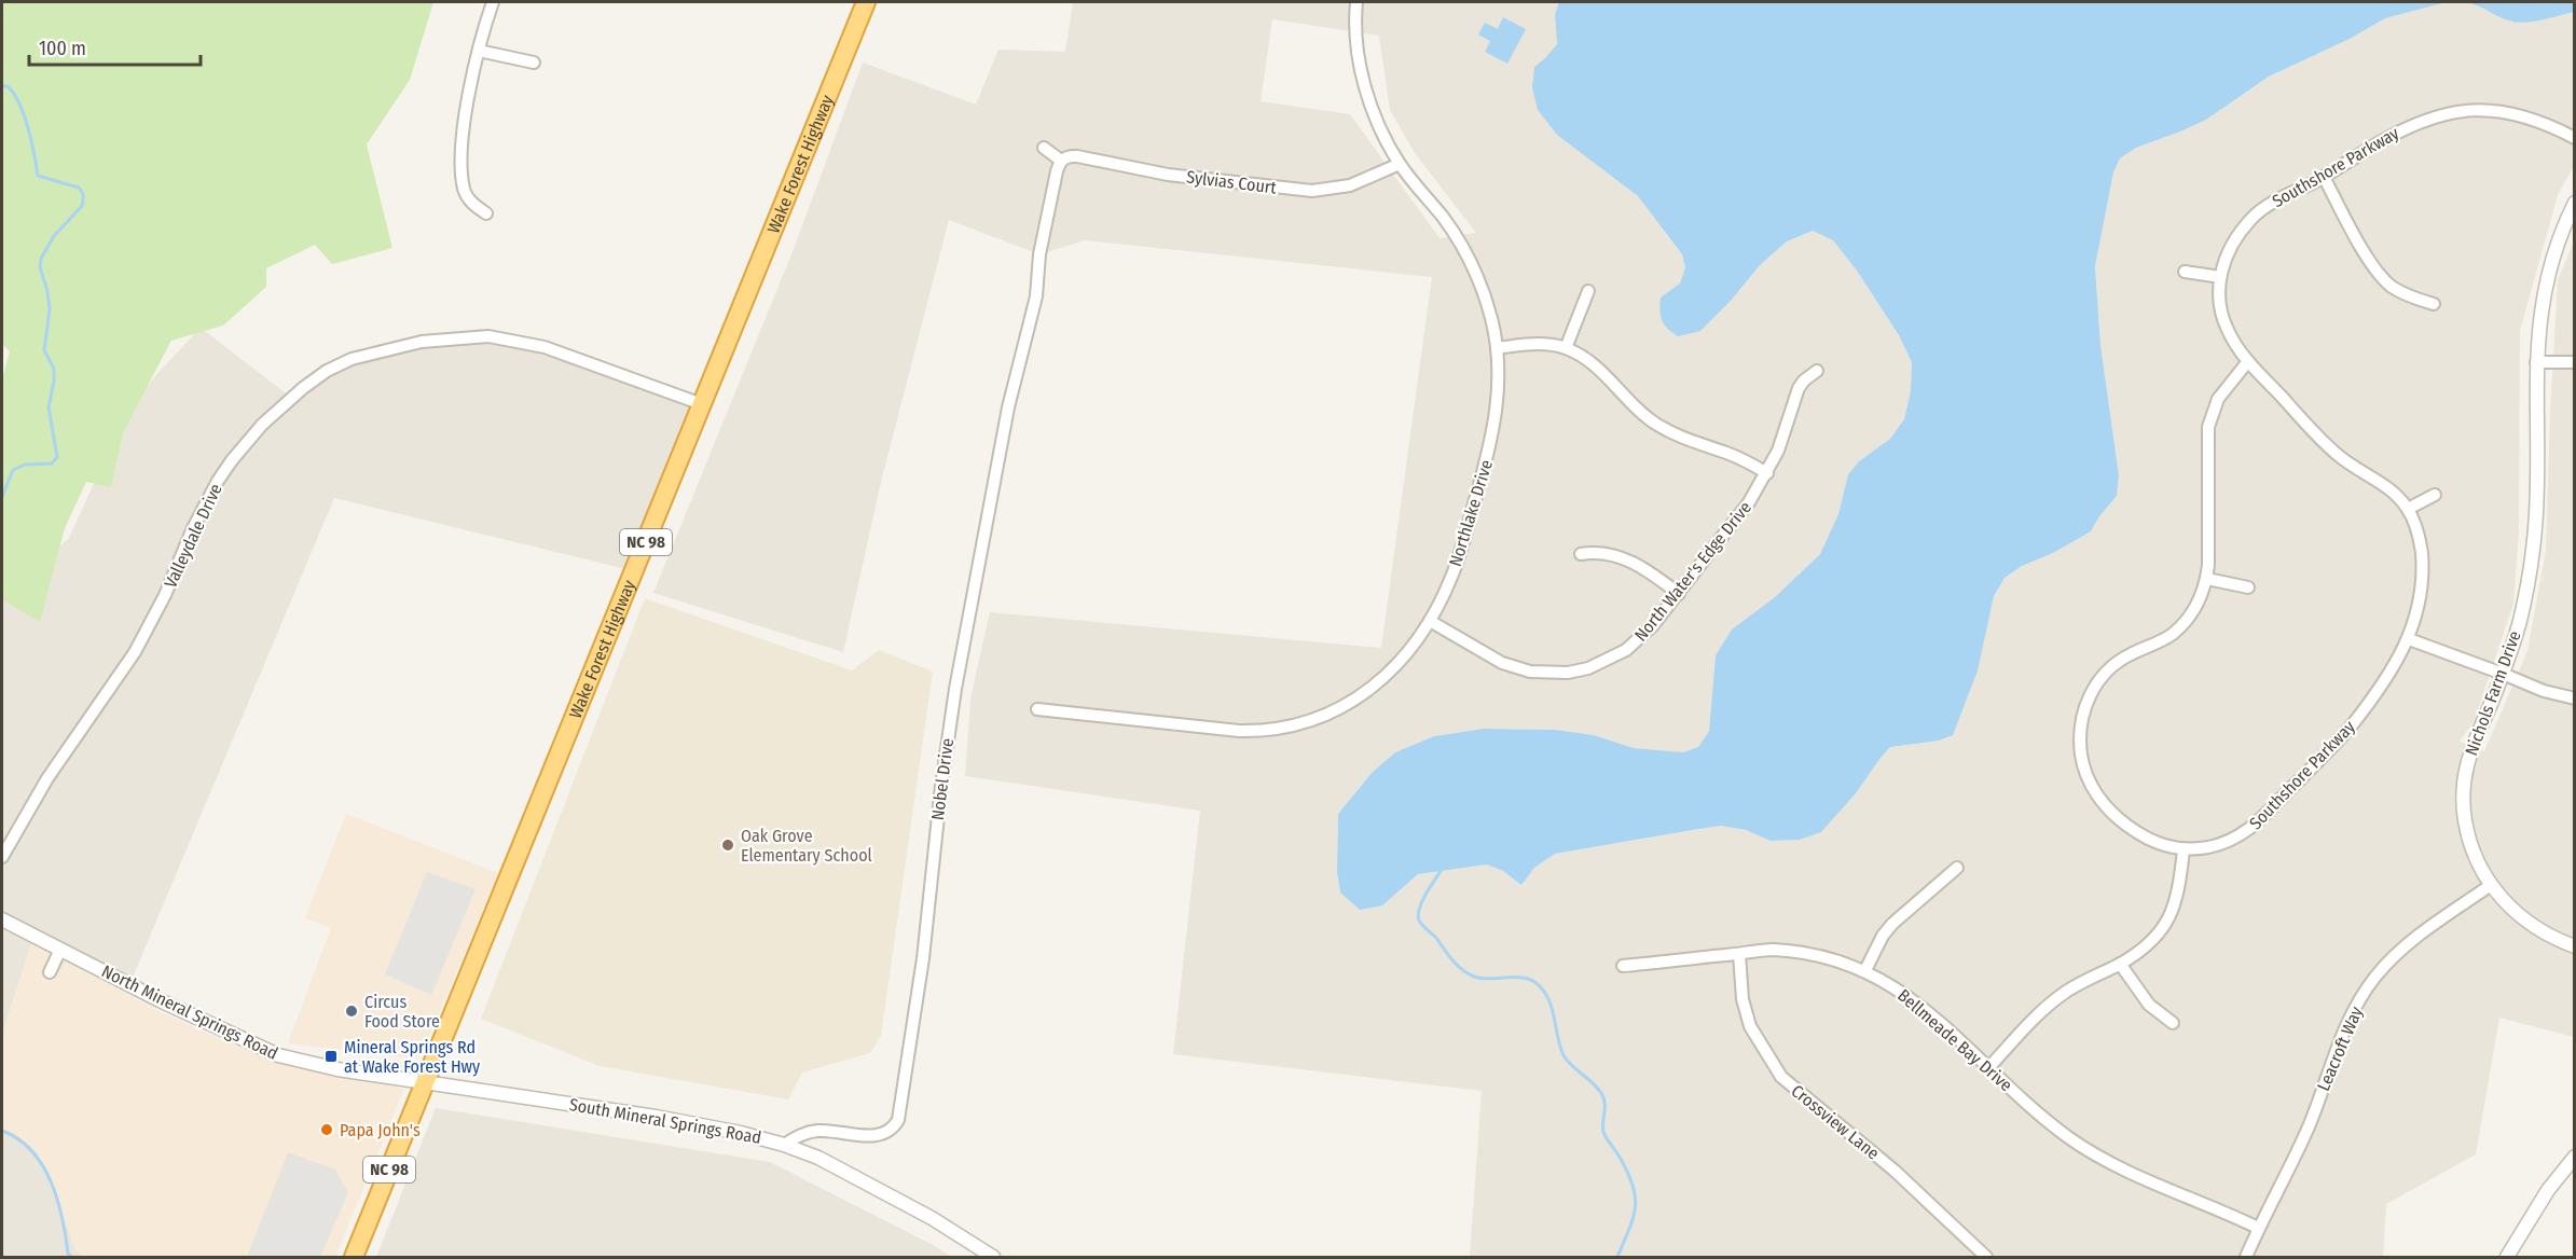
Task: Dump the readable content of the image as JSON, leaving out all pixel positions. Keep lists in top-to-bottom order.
{
  "streets": {
    "highway": ["Wake Forest Highway", "NC 98"],
    "street": [
      "Southshore Parkway",
      "Sylvias Court",
      "Northlake Drive",
      "Valleydale Drive",
      "North Water's Edge Drive",
      "Nichols Farm Drive",
      "Nobel Drive",
      "North Mineral Springs Road",
      "Bellmeade Bay Drive",
      "Leacroft Way",
      "South Mineral Springs Road",
      "Crossview Lane"
    ]
  },
  "crossings": [
    ["Wake Forest Highway", "Valleydale Drive"],
    ["Wake Forest Highway", "NC 98"],
    ["Wake Forest Highway", "North Mineral Springs Road"],
    ["Wake Forest Highway", "South Mineral Springs Road"],
    ["Sylvias Court", "Northlake Drive"],
    ["Sylvias Court", "Nobel Drive"],
    ["Northlake Drive", "North Water's Edge Drive"],
    ["NC 98", "North Mineral Springs Road"],
    ["NC 98", "South Mineral Springs Road"],
    ["Nichols Farm Drive", "Leacroft Way"],
    ["Nobel Drive", "South Mineral Springs Road"],
    ["North Mineral Springs Road", "South Mineral Springs Road"],
    ["Bellmeade Bay Drive", "Leacroft Way"],
    ["Bellmeade Bay Drive", "Crossview Lane"]
  ],
  "places": {
    "other": ["Oak Grove Elementary School", "Circus Food Store", "Papa John's"],
    "transit": ["Mineral Springs Rd at Wake Forest Hwy"]
  },
  "scale_bar": "100 m"
}
